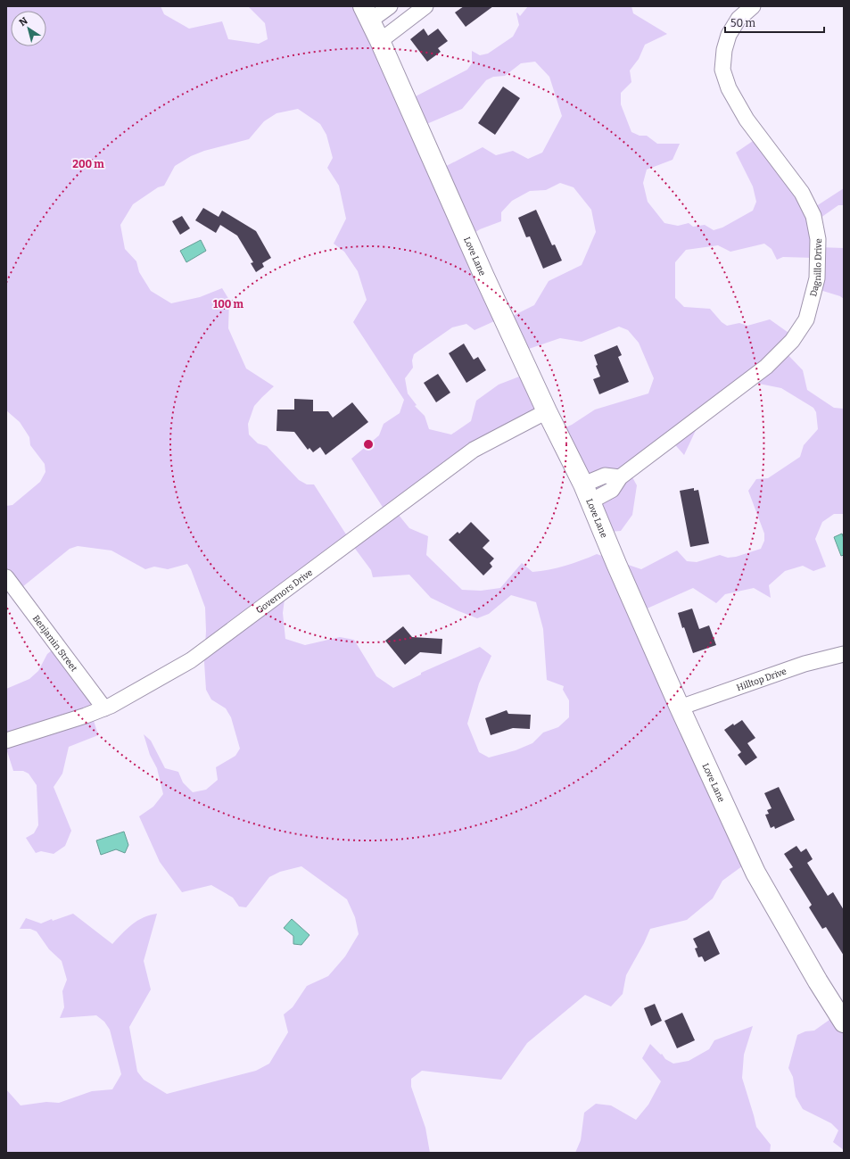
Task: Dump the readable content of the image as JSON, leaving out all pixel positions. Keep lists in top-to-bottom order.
{
  "streets": {
    "street": [
      "Love Lane",
      "Dagnillo Drive",
      "Governors Drive",
      "Benjamin Street",
      "Hilltop Drive"
    ]
  },
  "crossings": [
    ["Love Lane", "Dagnillo Drive"],
    ["Love Lane", "Governors Drive"],
    ["Love Lane", "Hilltop Drive"],
    ["Governors Drive", "Benjamin Street"]
  ],
  "scale_bar": "50 m",
  "north": "top left",
  "rings": ["200 m", "100 m"]
}
